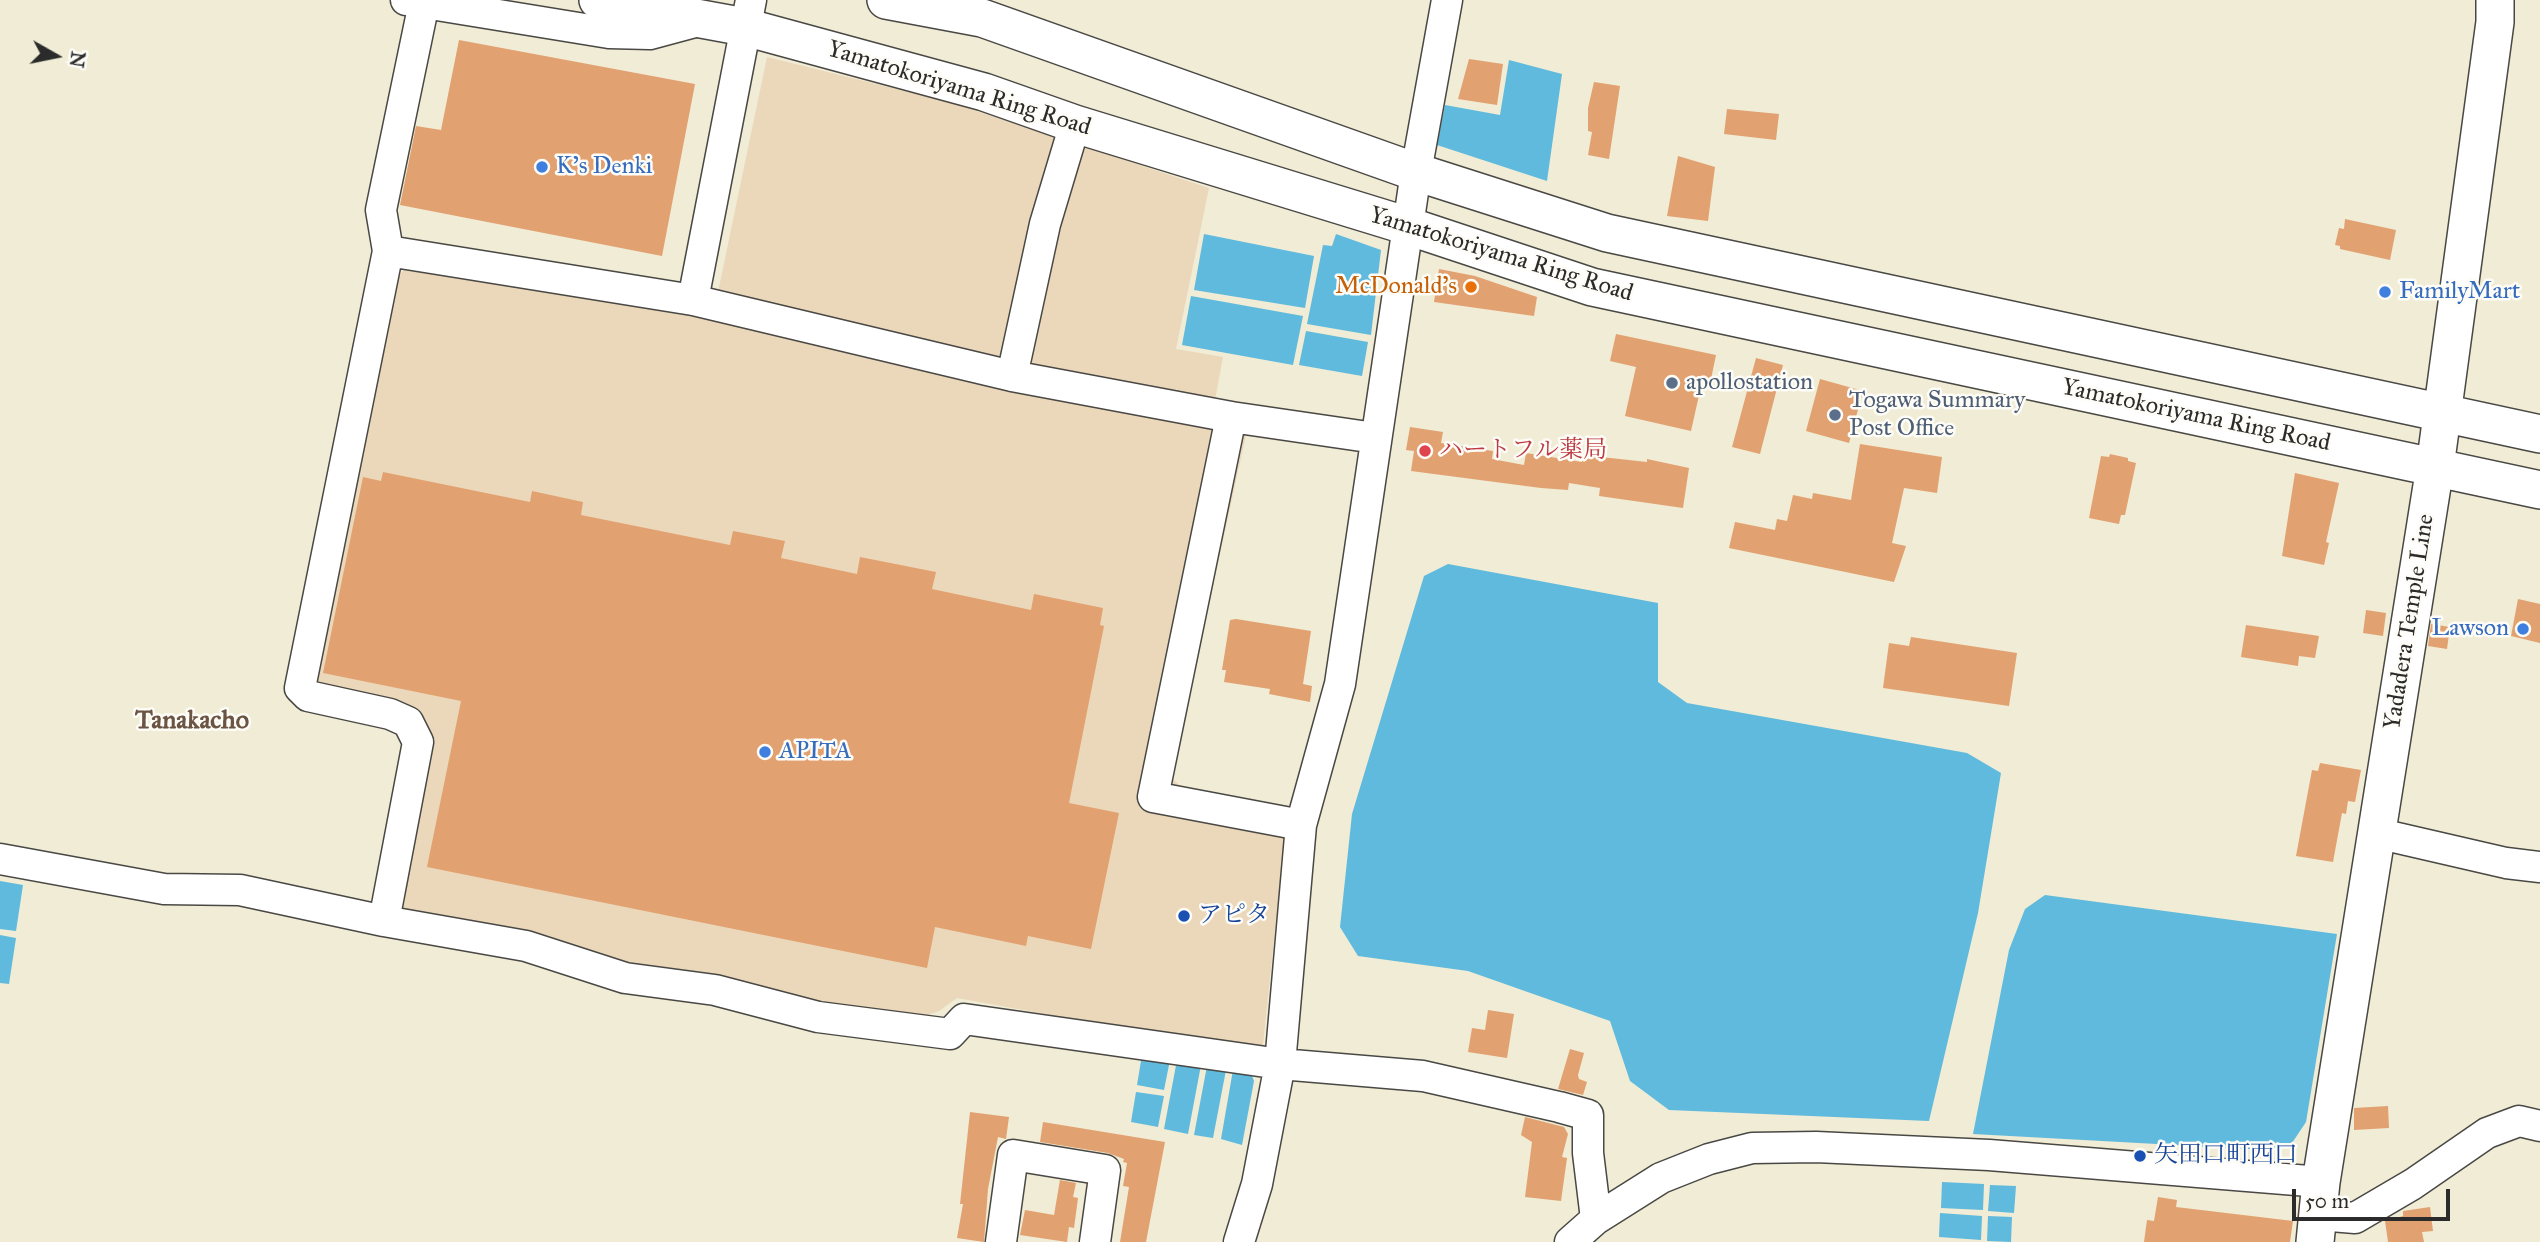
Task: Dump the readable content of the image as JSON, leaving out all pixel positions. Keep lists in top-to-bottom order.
{
  "streets": {
    "main road": ["Yamatokoriyama Ring Road", "Yadadera Temple Line"]
  },
  "crossings": [
    ["Yamatokoriyama Ring Road", "Yadadera Temple Line"]
  ],
  "districts": ["Tanakacho"],
  "places": [
    "K's Denki",
    "McDonald's",
    "FamilyMart",
    "apollostation",
    "Togawa Summary Post Office",
    "ハートフル薬局",
    "Lawson",
    "APITA",
    "アピタ",
    "矢田口町西口"
  ],
  "scale_bar": "50 m",
  "north": "right"
}
